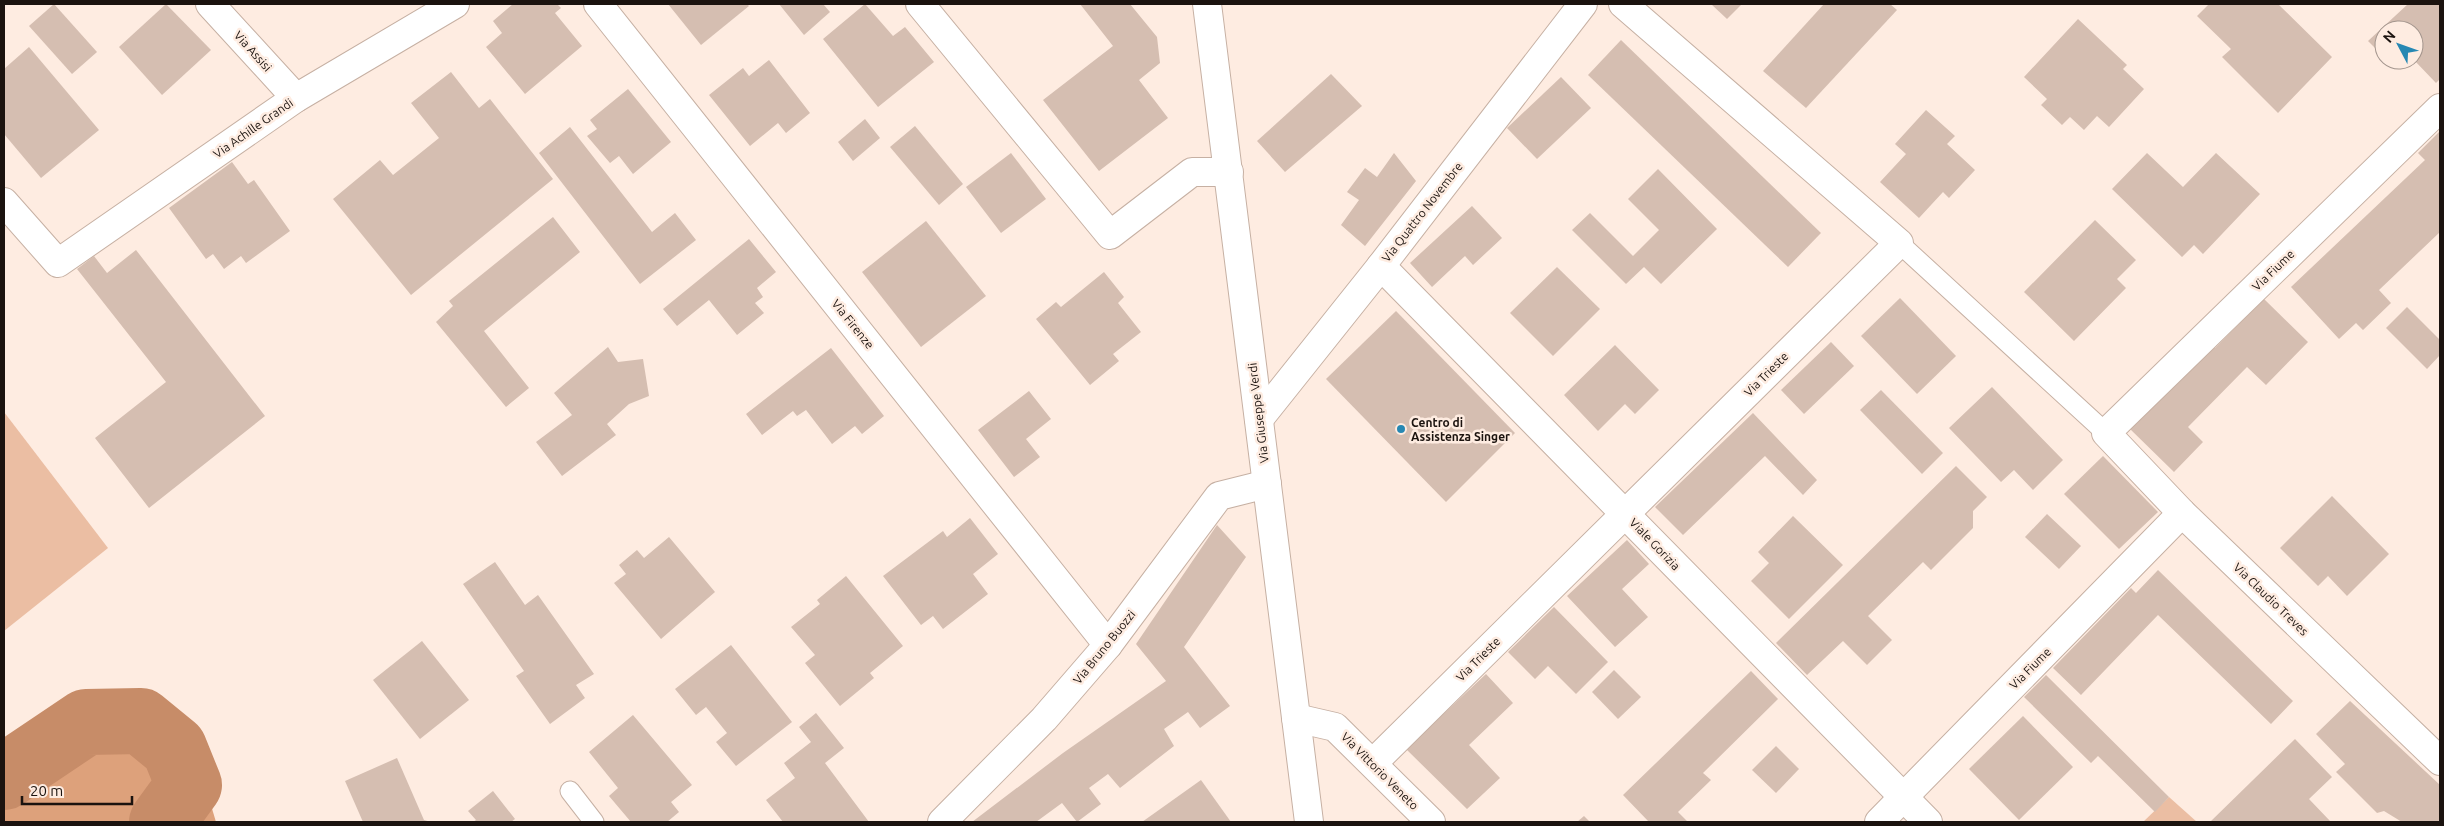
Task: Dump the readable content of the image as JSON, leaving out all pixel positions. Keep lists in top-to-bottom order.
{
  "streets": {
    "street": [
      "Via Assisi",
      "Via Achille Grandi",
      "Via Quattro Novembre",
      "Via Fiume",
      "Via Firenze",
      "Via Trieste",
      "Via Giuseppe Verdi",
      "Viale Gorizia",
      "Via Claudio Treves",
      "Via Bruno Buozzi",
      "Via Vittorio Veneto"
    ]
  },
  "crossings": [
    ["Via Assisi", "Via Achille Grandi"],
    ["Via Quattro Novembre", "Via Giuseppe Verdi"],
    ["Via Quattro Novembre", "Viale Gorizia"],
    ["Via Fiume", "Viale Gorizia"],
    ["Via Fiume", "Via Claudio Treves"],
    ["Via Firenze", "Via Bruno Buozzi"],
    ["Via Trieste", "Viale Gorizia"],
    ["Via Trieste", "Via Vittorio Veneto"],
    ["Via Giuseppe Verdi", "Via Bruno Buozzi"],
    ["Via Giuseppe Verdi", "Via Vittorio Veneto"]
  ],
  "places": ["Centro di Assistenza Singer"],
  "scale_bar": "20 m",
  "north": "top left"
}
